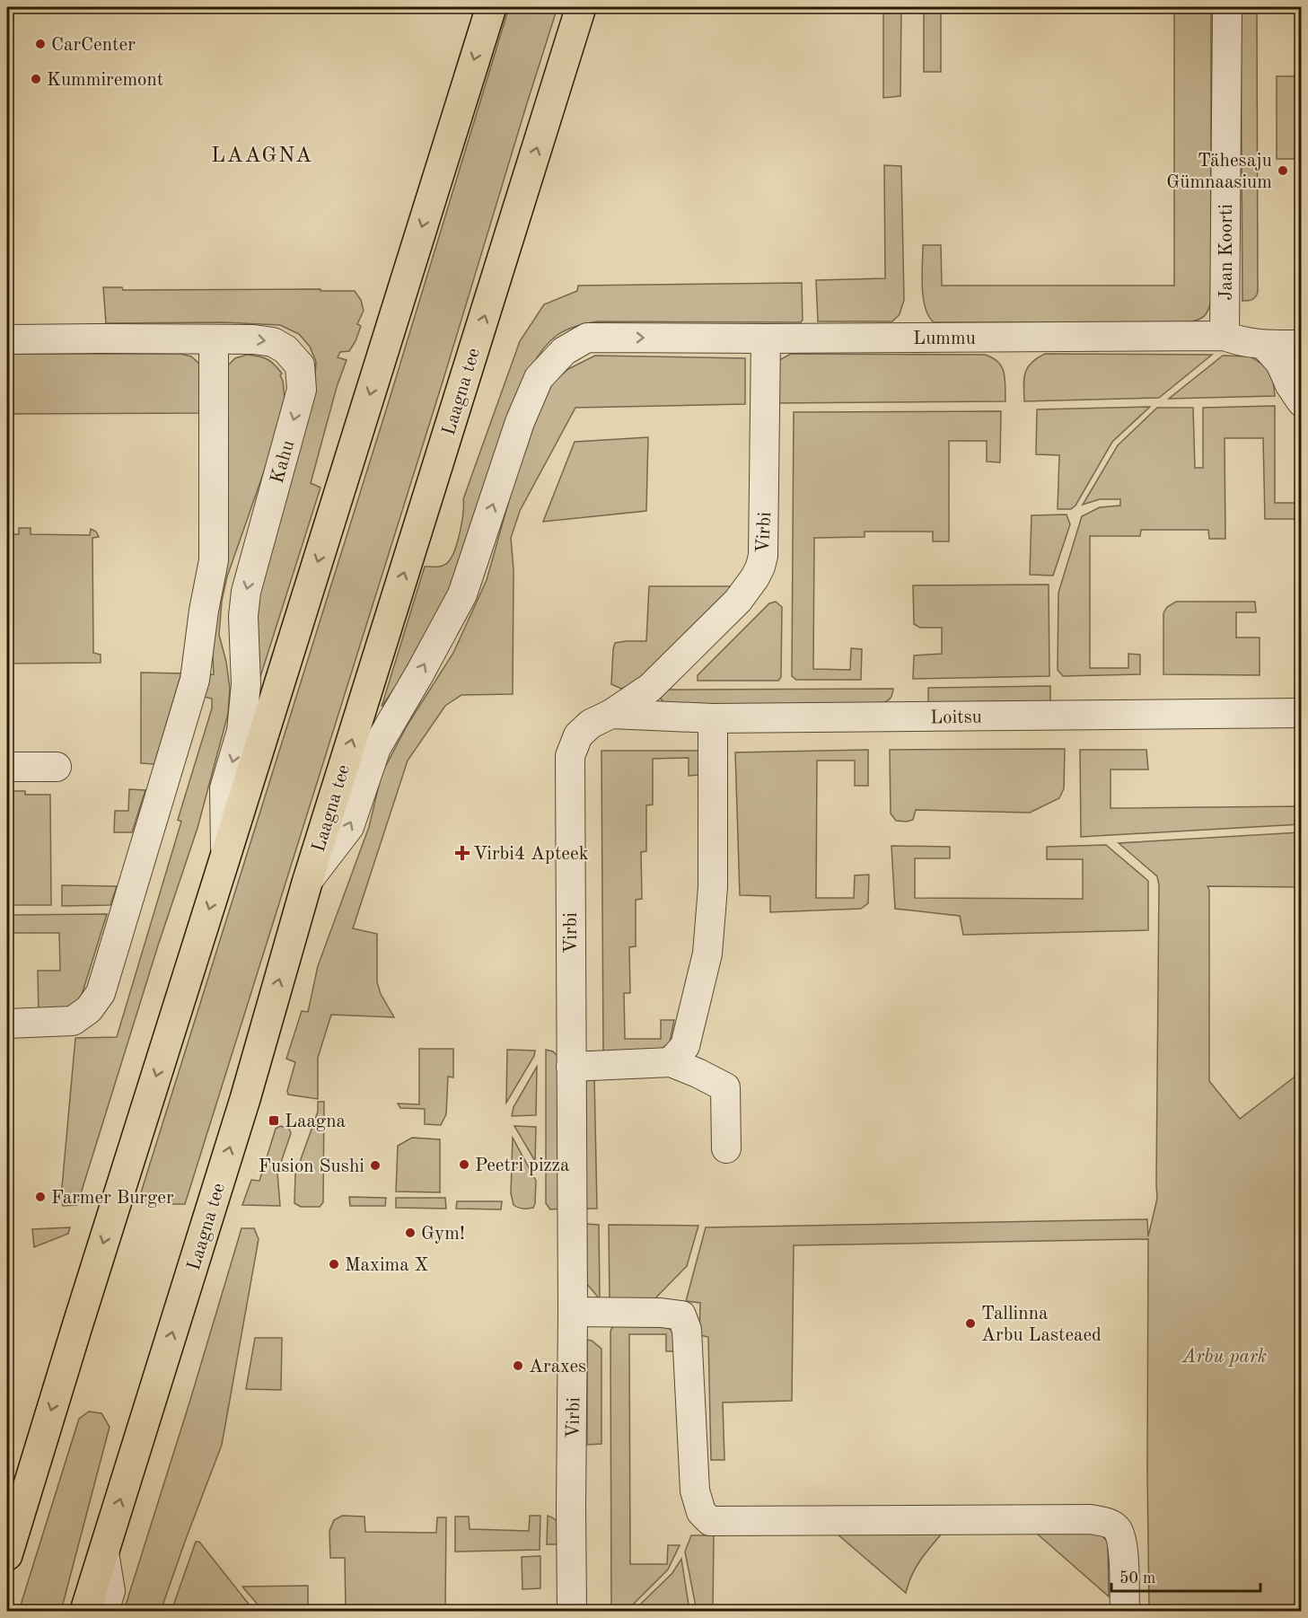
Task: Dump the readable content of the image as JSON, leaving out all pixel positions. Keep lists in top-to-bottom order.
{
  "streets": {
    "main road": ["Laagna tee"],
    "street": [
      "Jaan Koorti",
      "Lummu",
      "Kahu",
      "Virbi",
      "Loitsu"
    ]
  },
  "crossings": [
    ["Jaan Koorti", "Lummu"],
    ["Lummu", "Laagna tee"],
    ["Lummu", "Virbi"],
    ["Virbi", "Loitsu"]
  ],
  "one_way": ["Lummu", "Kahu"],
  "districts": ["LAAGNA"],
  "parks": ["Arbu park"],
  "places": {
    "other": [
      "CarCenter",
      "Kummiremont",
      "Tähesaju Gümnaasium",
      "Peetri pizza",
      "Fusion Sushi",
      "Farmer Burger",
      "Gym!",
      "Maxima X",
      "Tallinna Arbu Lasteaed",
      "Araxes"
    ],
    "health": ["Virbi4 Apteek"],
    "transit": ["Laagna"]
  },
  "scale_bar": "50 m"
}
